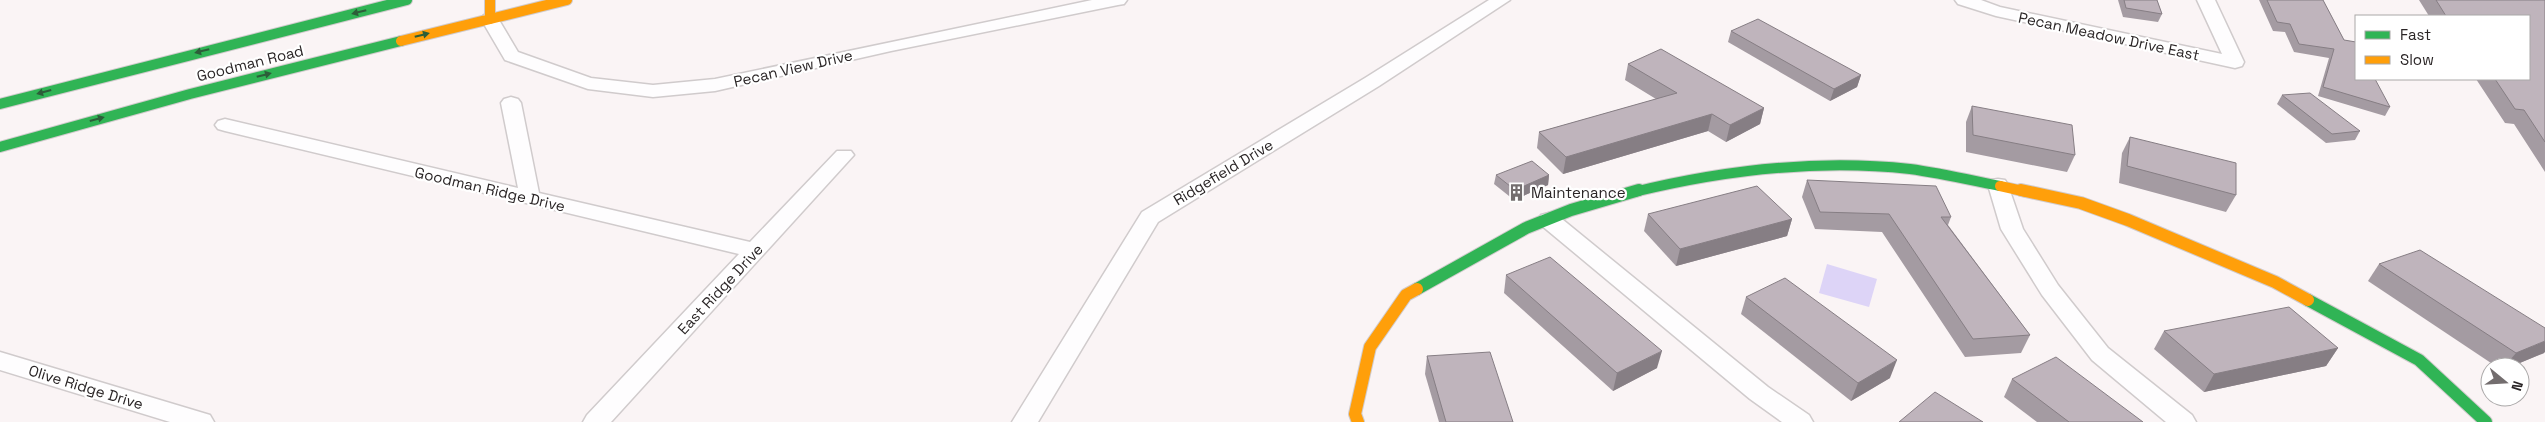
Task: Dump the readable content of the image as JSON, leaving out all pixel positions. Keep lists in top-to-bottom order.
{
  "streets": {
    "main road": ["Goodman Road"],
    "street": [
      "Pecan Meadow Drive East",
      "Pecan View Drive",
      "Ridgefield Drive",
      "Goodman Ridge Drive",
      "East Ridge Drive",
      "Olive Ridge Drive"
    ]
  },
  "crossings": [
    ["Goodman Road", "Pecan View Drive"],
    ["Goodman Ridge Drive", "East Ridge Drive"]
  ],
  "places": {
    "building": ["Maintenance"]
  },
  "legend": ["Fast", "Slow"],
  "north": "right"
}
